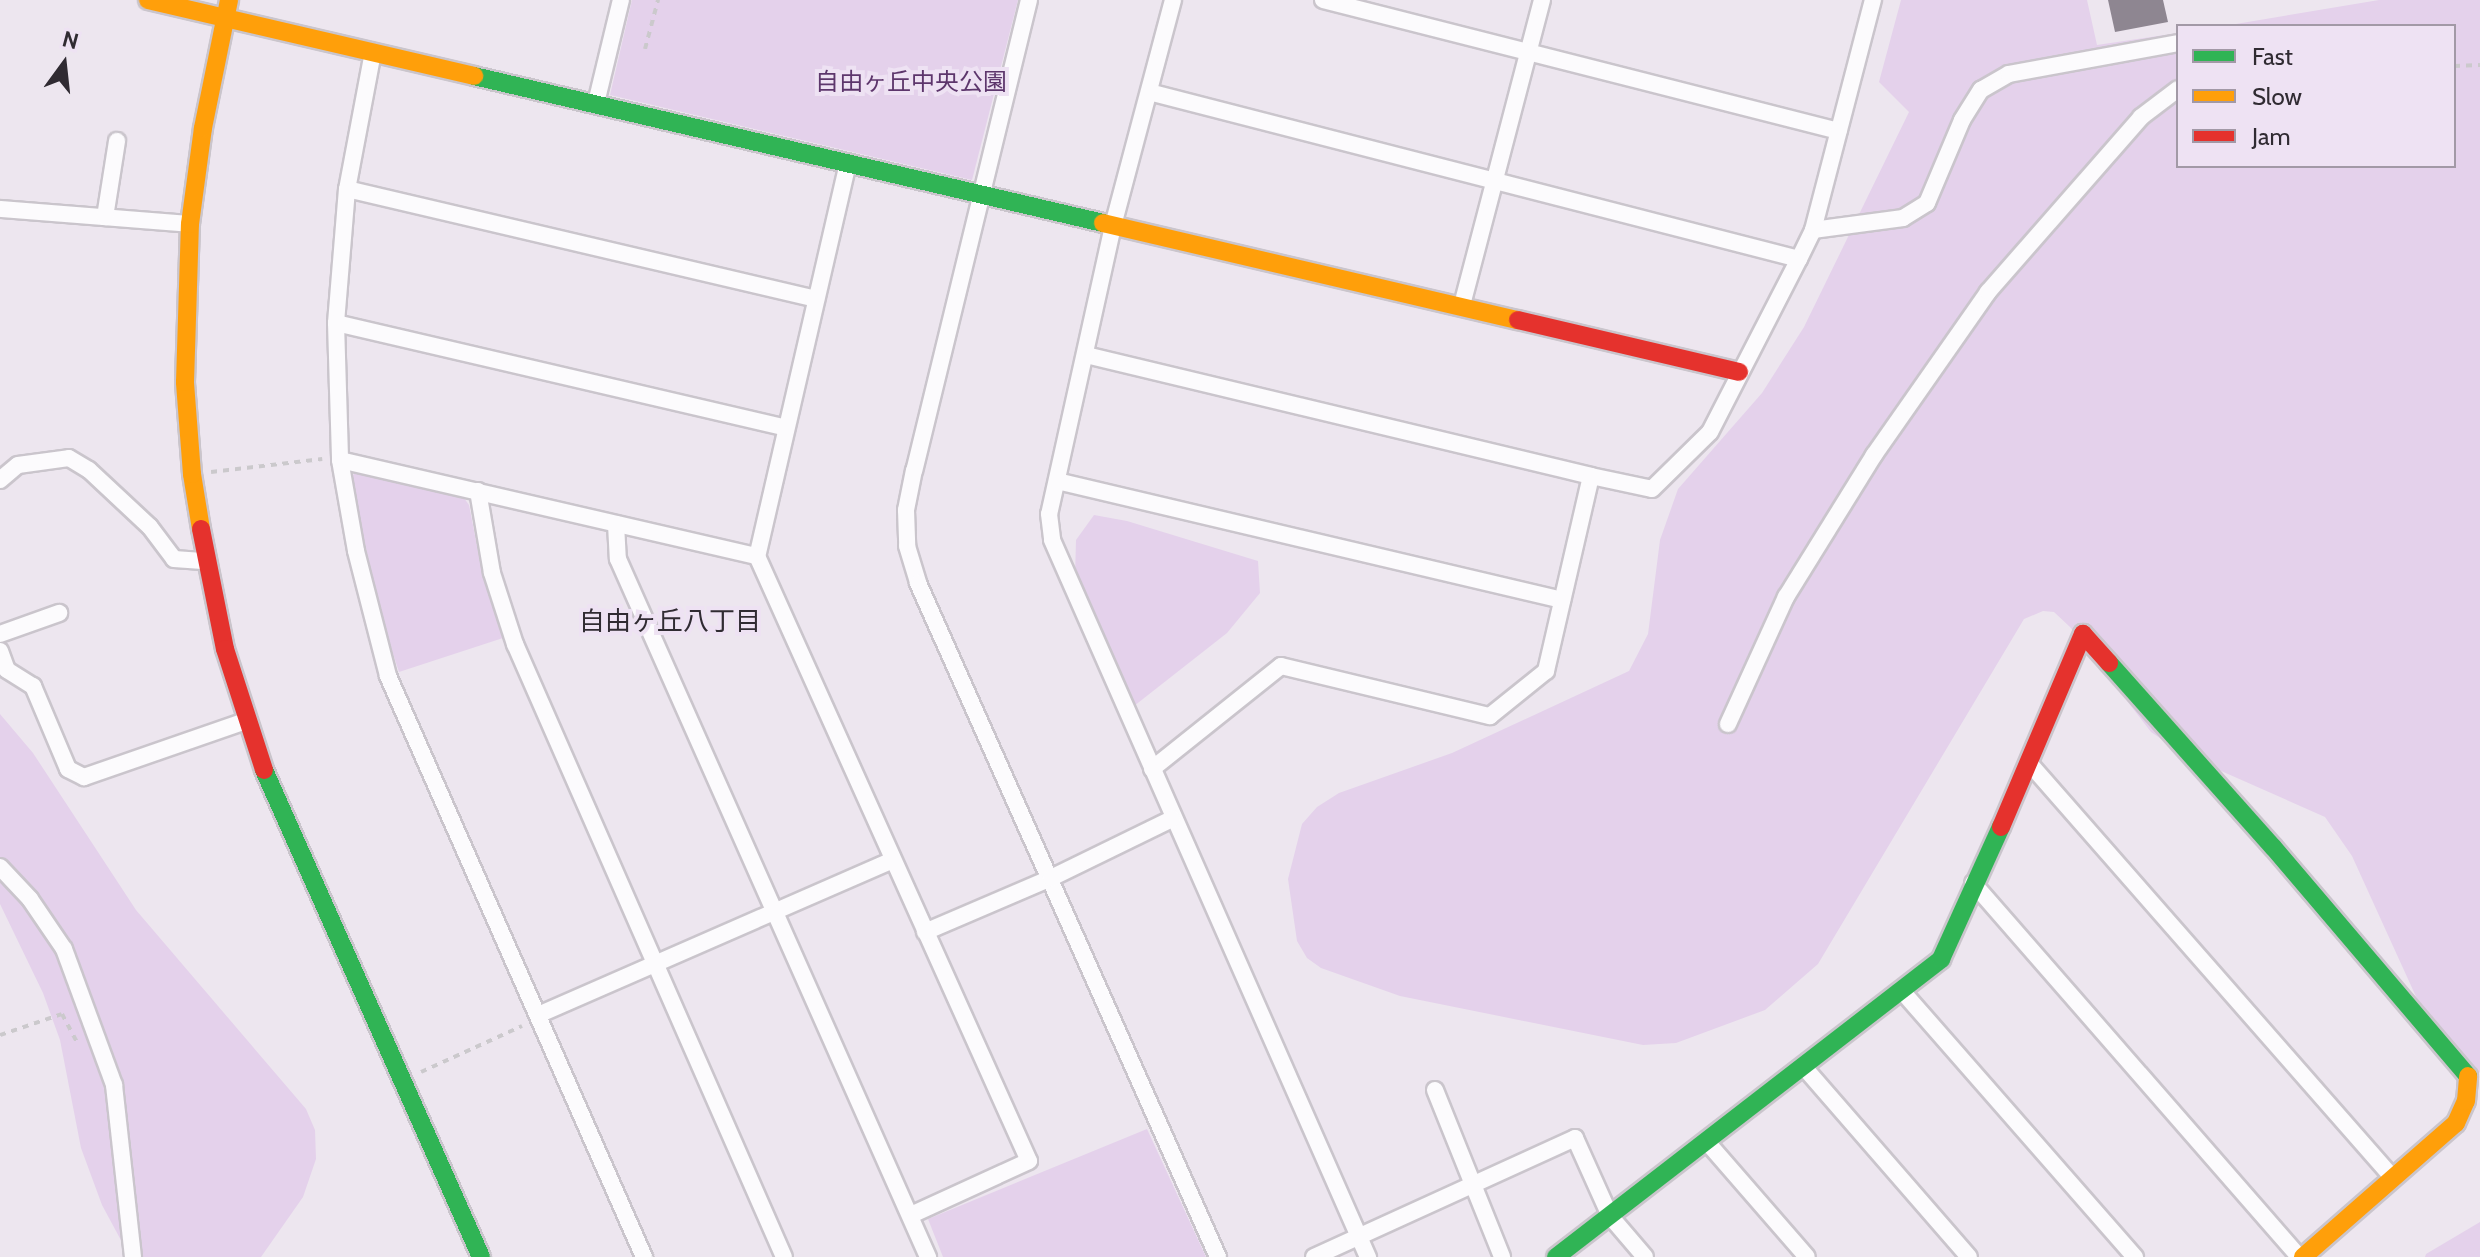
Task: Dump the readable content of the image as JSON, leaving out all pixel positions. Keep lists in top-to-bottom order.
{
  "districts": ["自由ヶ丘八丁目"],
  "parks": ["自由ヶ丘中央公園"],
  "legend": ["Fast", "Slow", "Jam"],
  "north": "top"
}
